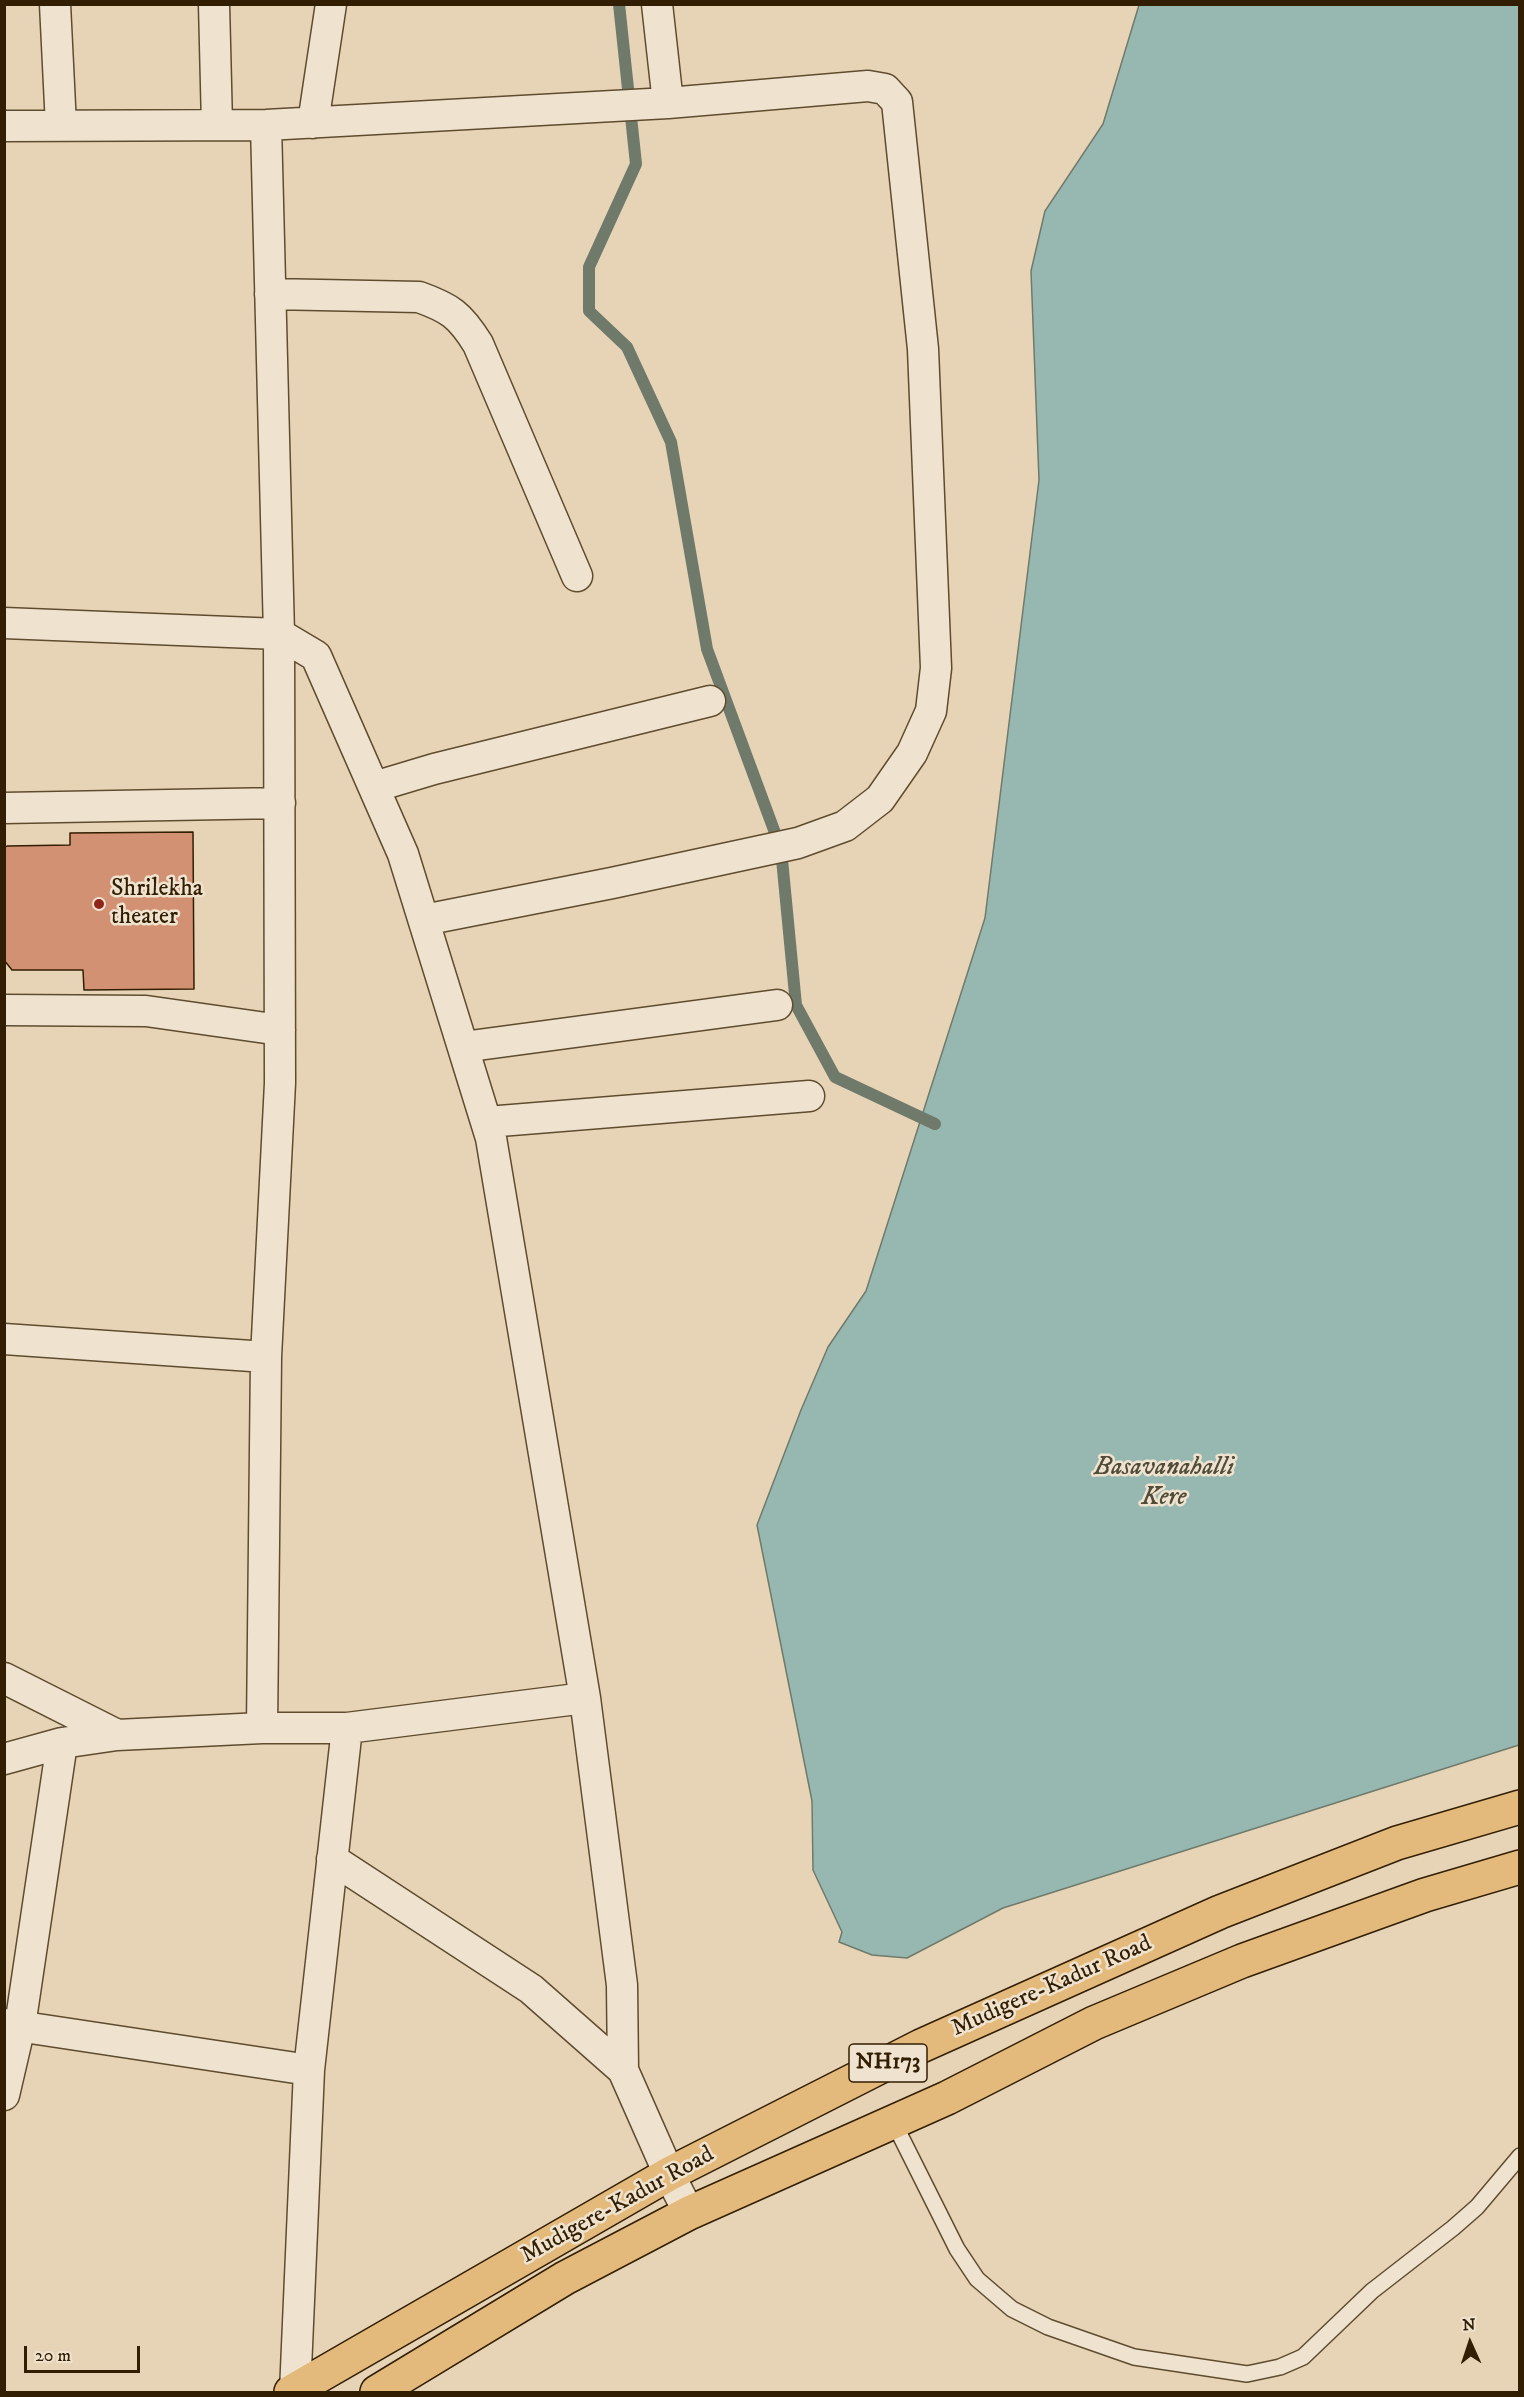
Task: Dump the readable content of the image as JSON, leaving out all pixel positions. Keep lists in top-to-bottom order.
{
  "streets": {
    "highway": ["Mudigere-Kadur Road", "NH173"]
  },
  "water": ["Basavanahalli Kere"],
  "places": ["Shrilekha theater"],
  "scale_bar": "20 m",
  "north": "top"
}
